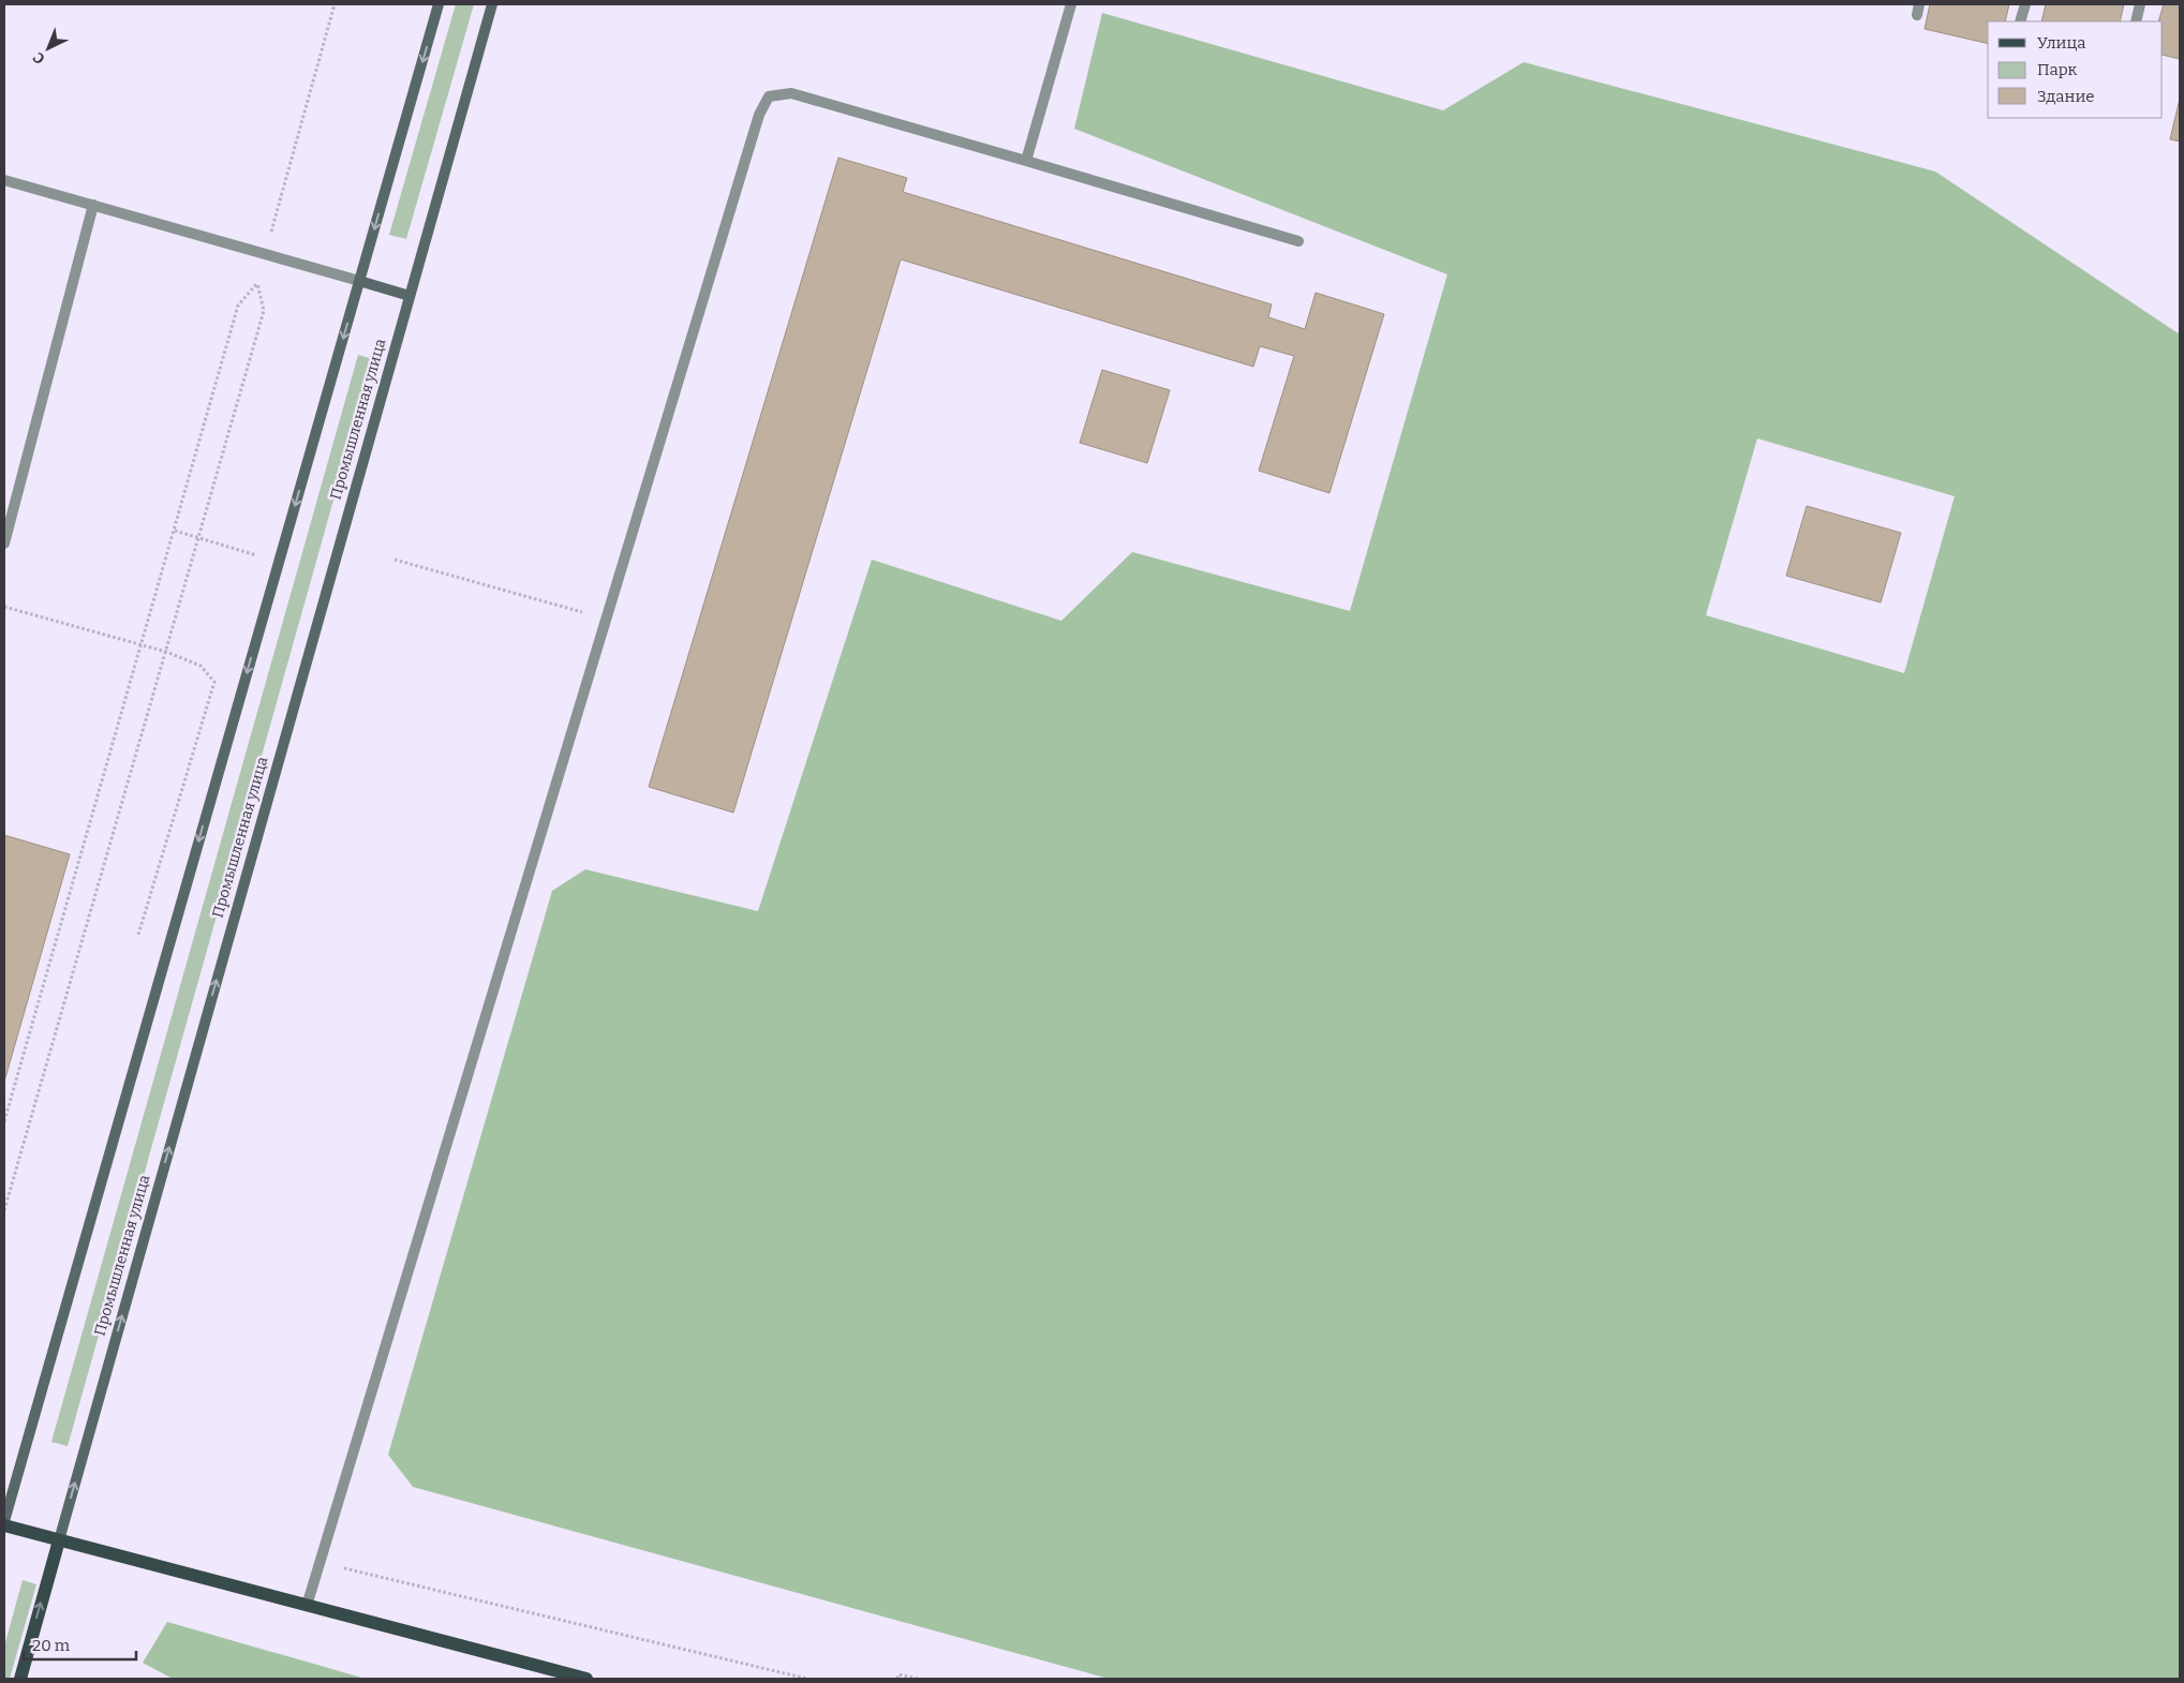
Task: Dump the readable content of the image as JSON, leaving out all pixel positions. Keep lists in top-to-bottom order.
{
  "streets": {
    "main road": ["Промышленная улица"]
  },
  "legend": ["Улица", "Парк", "Здание"],
  "scale_bar": "20 m",
  "north": "bottom left"
}
